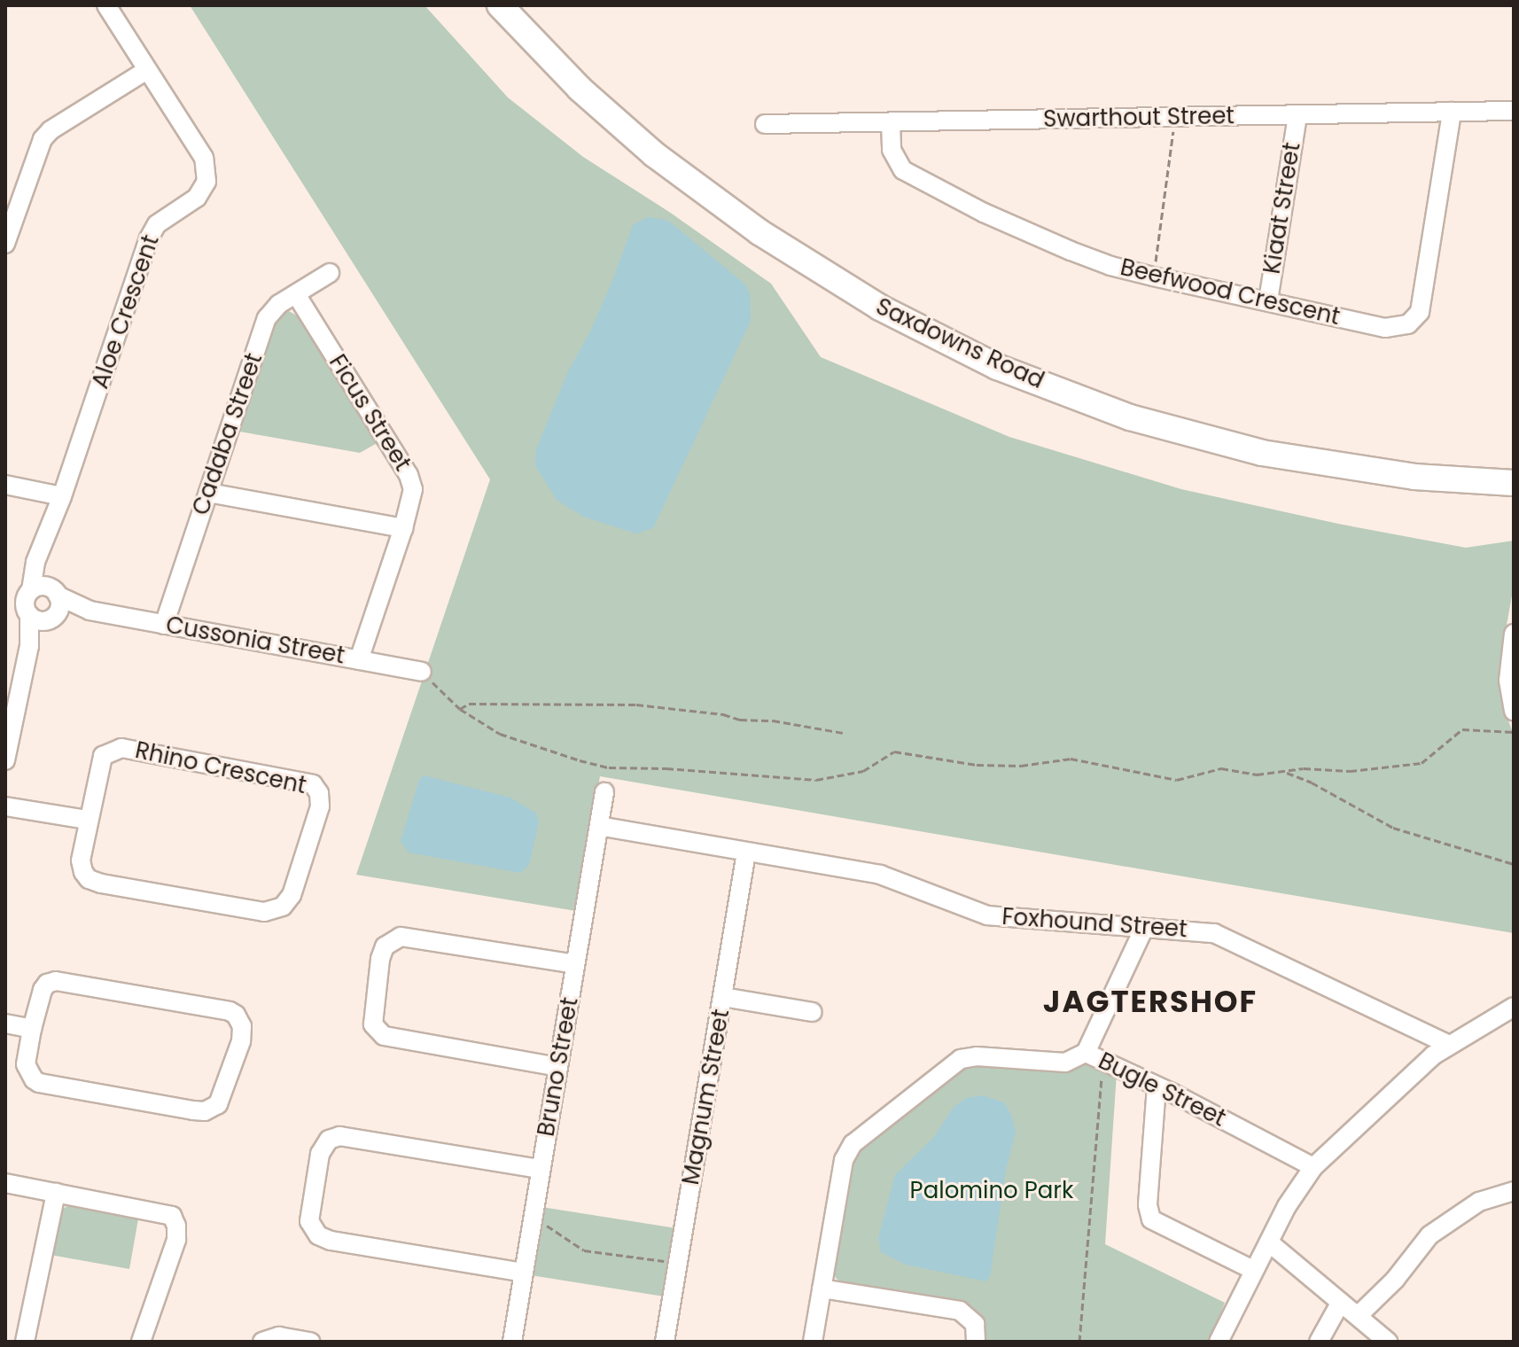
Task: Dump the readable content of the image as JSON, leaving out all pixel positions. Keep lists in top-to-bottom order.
{
  "streets": {
    "street": [
      "Swarthout Street",
      "Kiaat Street",
      "Beefwood Crescent",
      "Aloe Crescent",
      "Saxdowns Road",
      "Ficus Street",
      "Cadaba Street",
      "Cussonia Street",
      "Rhino Crescent",
      "Foxhound Street",
      "Bruno Street",
      "Bugle Street",
      "Magnum Street"
    ]
  },
  "crossings": [
    ["Swarthout Street", "Kiaat Street"],
    ["Swarthout Street", "Beefwood Crescent"],
    ["Kiaat Street", "Beefwood Crescent"],
    ["Aloe Crescent", "Cussonia Street"],
    ["Ficus Street", "Cadaba Street"],
    ["Ficus Street", "Cussonia Street"],
    ["Cadaba Street", "Cussonia Street"],
    ["Foxhound Street", "Bruno Street"],
    ["Foxhound Street", "Magnum Street"]
  ],
  "districts": ["JAGTERSHOF"],
  "parks": ["Palomino Park"]
}
